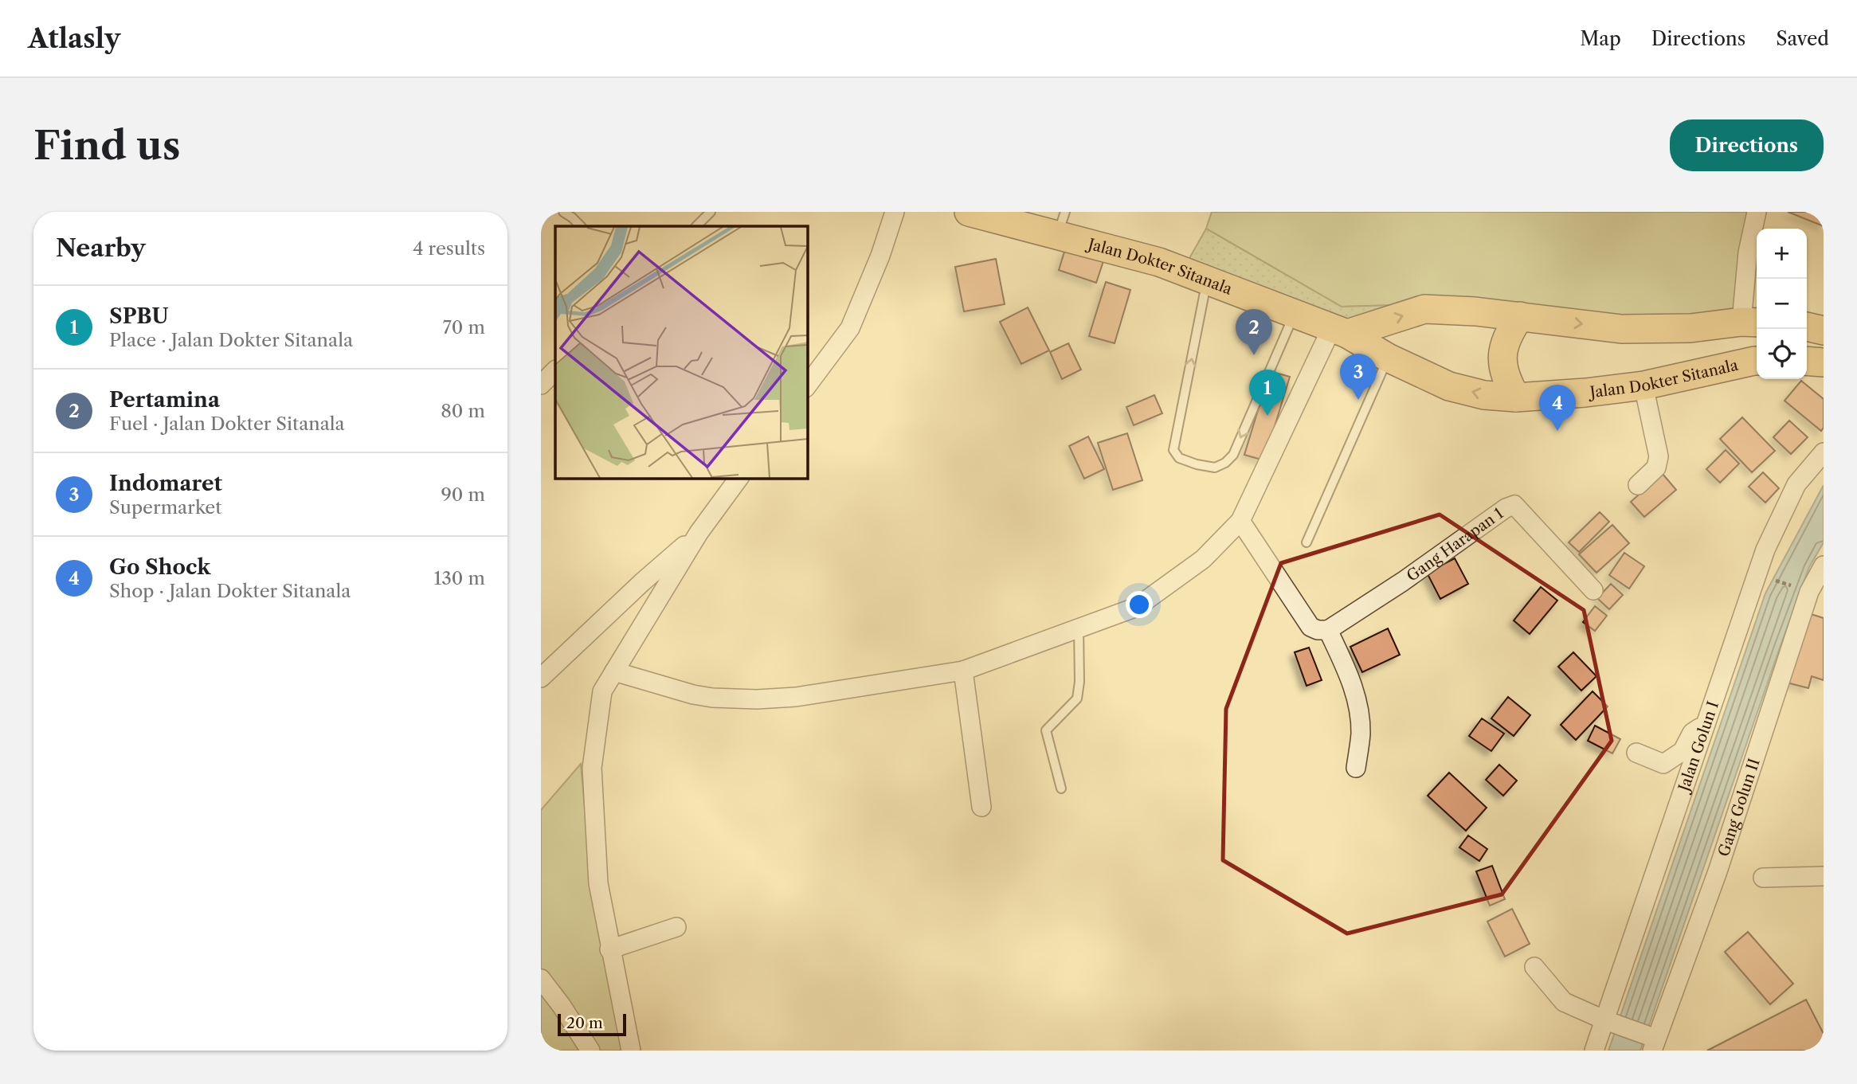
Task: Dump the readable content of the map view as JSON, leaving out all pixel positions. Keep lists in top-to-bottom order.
{
  "streets": {
    "main road": ["Jalan Dokter Sitanala"],
    "street": ["Gang Harapan 1", "Jalan Golun I", "Gang Golun II"]
  },
  "scale_bar": "20 m",
  "page": {
    "header": "Atlasly",
    "nav": ["Map", "Directions", "Saved"],
    "buttons": "Directions",
    "title": "Find us",
    "heading": ["Nearby", "4 results"],
    "map_buttons": ["+", "−"],
    "list": [
      {
        "mark": "1",
        "name": "SPBU",
        "note": "Place · Jalan Dokter Sitanala",
        "value": "70 m"
      },
      {
        "mark": "2",
        "name": "Pertamina",
        "note": "Fuel · Jalan Dokter Sitanala",
        "value": "80 m"
      },
      {
        "mark": "3",
        "name": "Indomaret",
        "note": "Supermarket",
        "value": "90 m"
      },
      {
        "mark": "4",
        "name": "Go Shock",
        "note": "Shop · Jalan Dokter Sitanala",
        "value": "130 m"
      }
    ],
    "pins": [
      "2",
      "3",
      "1",
      "4"
    ],
    "scale": "20 m"
  }
}
